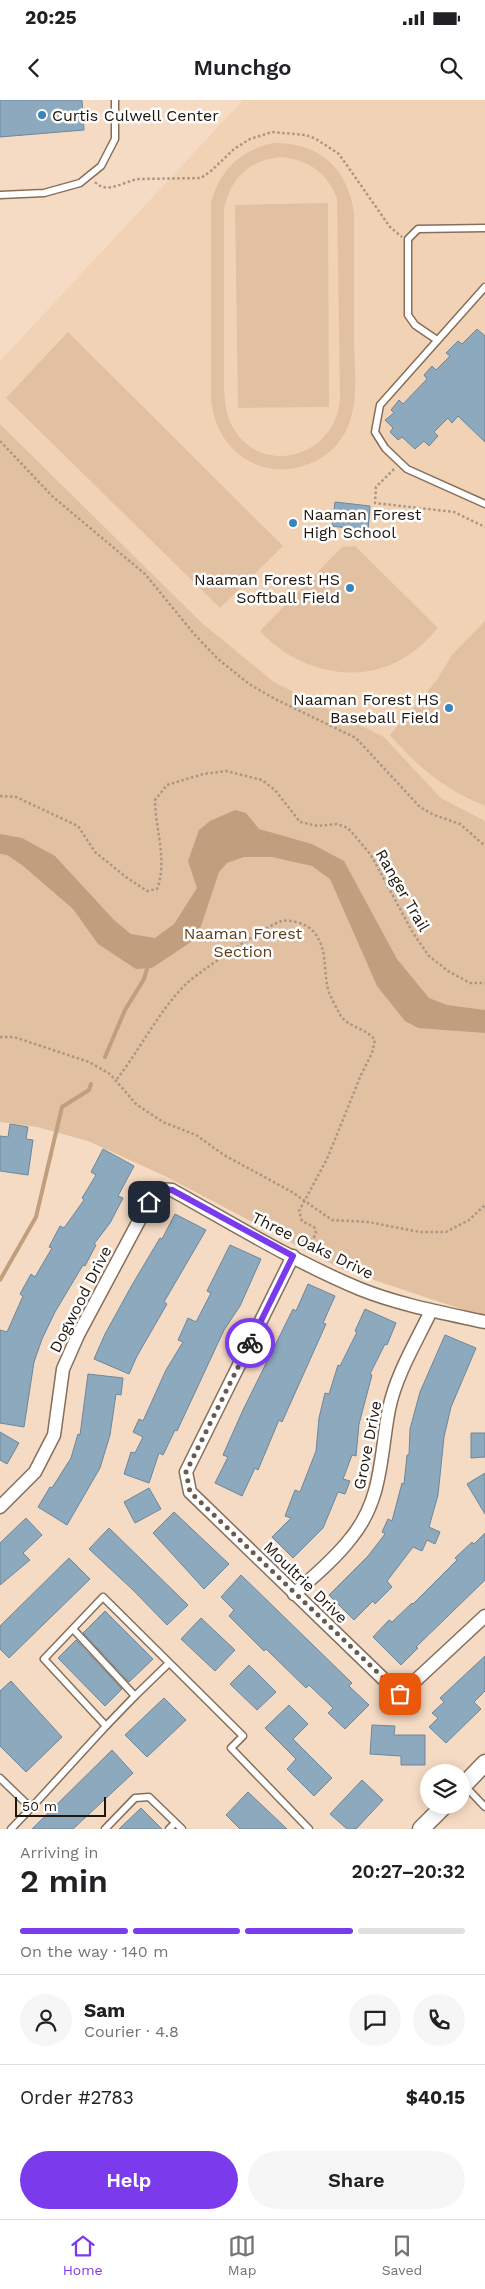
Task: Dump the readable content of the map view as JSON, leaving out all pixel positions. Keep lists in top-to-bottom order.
{
  "streets": {
    "street": [
      "Three Oaks Drive",
      "Dogwood Drive",
      "Grove Drive",
      "Moultrie Drive"
    ],
    "path": ["Ranger Trail"]
  },
  "crossings": [
    ["Three Oaks Drive", "Dogwood Drive"],
    ["Three Oaks Drive", "Grove Drive"],
    ["Three Oaks Drive", "Moultrie Drive"],
    ["Grove Drive", "Moultrie Drive"]
  ],
  "parks": ["Naaman Forest Section"],
  "places": [
    "Curtis Culwell Center",
    "Naaman Forest High School",
    "Naaman Forest HS Softball Field",
    "Naaman Forest HS Baseball Field"
  ],
  "scale_bar": "50 m",
  "page": {
    "status": "20:25",
    "header": "Munchgo",
    "scale": "50 m",
    "heading": ["2 min", "Arriving in", "20:27–20:32"],
    "panel": [
      "Sam",
      "Courier · 4.8",
      "Order #2783",
      "$40.15"
    ],
    "bar": "On the way · 140 m",
    "buttons": ["Help", "Share"],
    "tabs": ["Home", "Map", "Saved"]
  }
}
